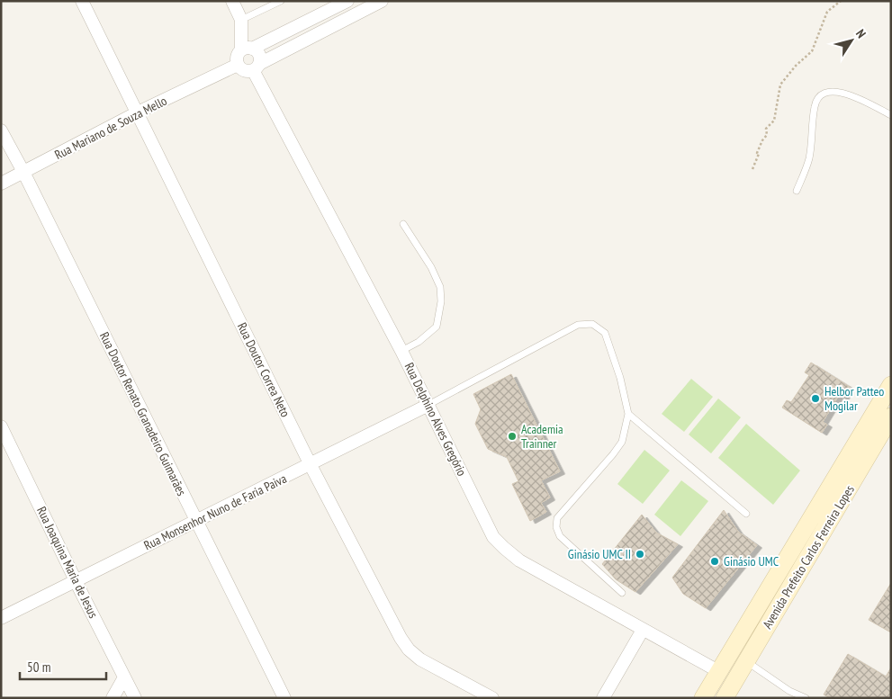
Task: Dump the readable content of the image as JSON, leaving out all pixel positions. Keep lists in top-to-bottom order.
{
  "streets": {
    "main road": ["Avenida Prefeito Carlos Ferreira Lopes"],
    "street": [
      "Rua Mariano de Souza Mello",
      "Rua Doutor Correa Neto",
      "Rua Doutor Renato Granadeiro Guimarães",
      "Rua Delphino Alves Gregório",
      "Rua Monsenhor Nuno de Faria Paiva",
      "Rua Joaquina Maria de Jesus"
    ]
  },
  "crossings": [
    ["Rua Mariano de Souza Mello", "Rua Doutor Correa Neto"],
    ["Rua Mariano de Souza Mello", "Rua Doutor Renato Granadeiro Guimarães"],
    ["Rua Mariano de Souza Mello", "Rua Delphino Alves Gregório"],
    ["Rua Doutor Correa Neto", "Rua Monsenhor Nuno de Faria Paiva"],
    ["Rua Doutor Renato Granadeiro Guimarães", "Rua Monsenhor Nuno de Faria Paiva"],
    ["Rua Delphino Alves Gregório", "Rua Monsenhor Nuno de Faria Paiva"],
    ["Rua Delphino Alves Gregório", "Avenida Prefeito Carlos Ferreira Lopes"],
    ["Rua Monsenhor Nuno de Faria Paiva", "Rua Joaquina Maria de Jesus"]
  ],
  "places": [
    "Helbor Patteo Mogilar",
    "Academia Trainner",
    "Ginásio UMC II",
    "Ginásio UMC"
  ],
  "scale_bar": "50 m",
  "north": "top right"
}
